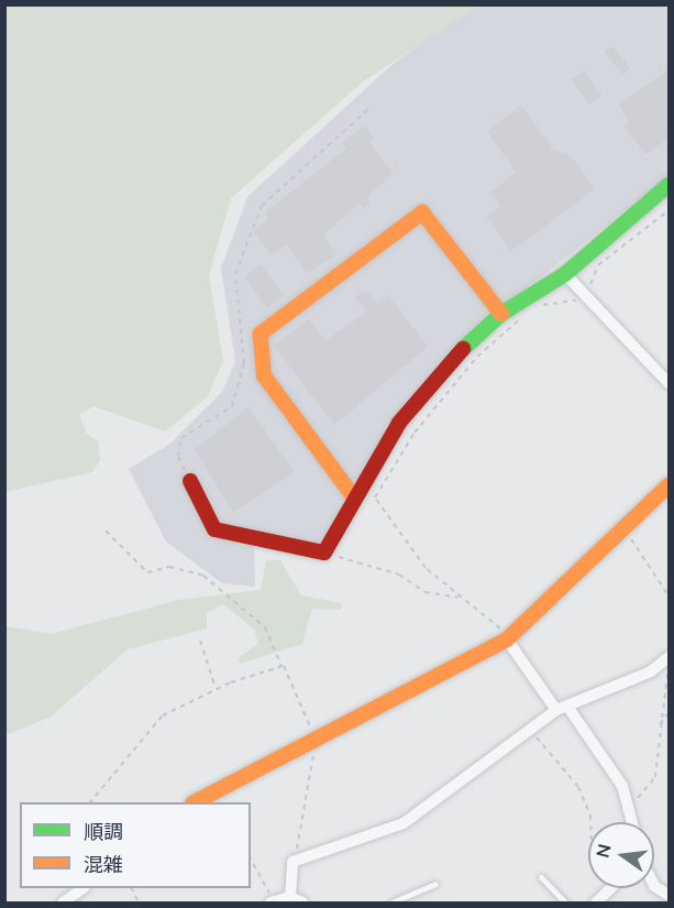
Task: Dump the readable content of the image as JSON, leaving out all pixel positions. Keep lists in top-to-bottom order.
{
  "legend": ["順調", "混雑"],
  "north": "left"
}
